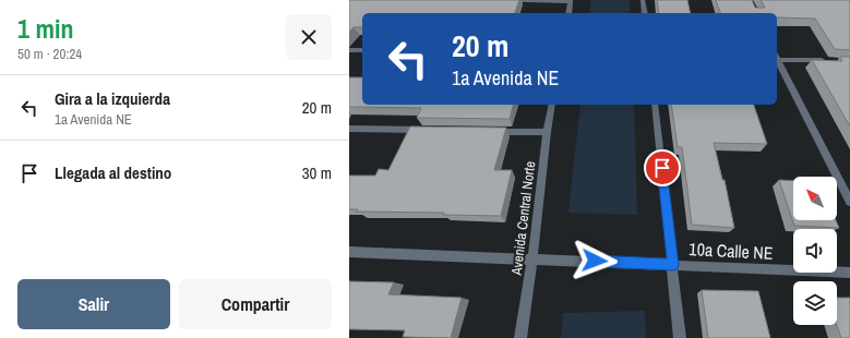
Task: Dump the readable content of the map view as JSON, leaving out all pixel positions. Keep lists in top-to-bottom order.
{
  "streets": {
    "street": ["Avenida Central Norte", "10a Calle NE"]
  },
  "crossings": [
    ["Avenida Central Norte", "10a Calle NE"]
  ],
  "north": "top left",
  "page": {
    "heading": ["1 min", "50 m · 20:24"],
    "turn": ["20 m", "1a Avenida NE"],
    "list": [
      {
        "name": "Gira a la izquierda",
        "note": "1a Avenida NE",
        "value": "20 m"
      },
      {
        "name": "Llegada al destino",
        "value": "30 m"
      }
    ],
    "buttons": ["Salir", "Compartir"]
  }
}
